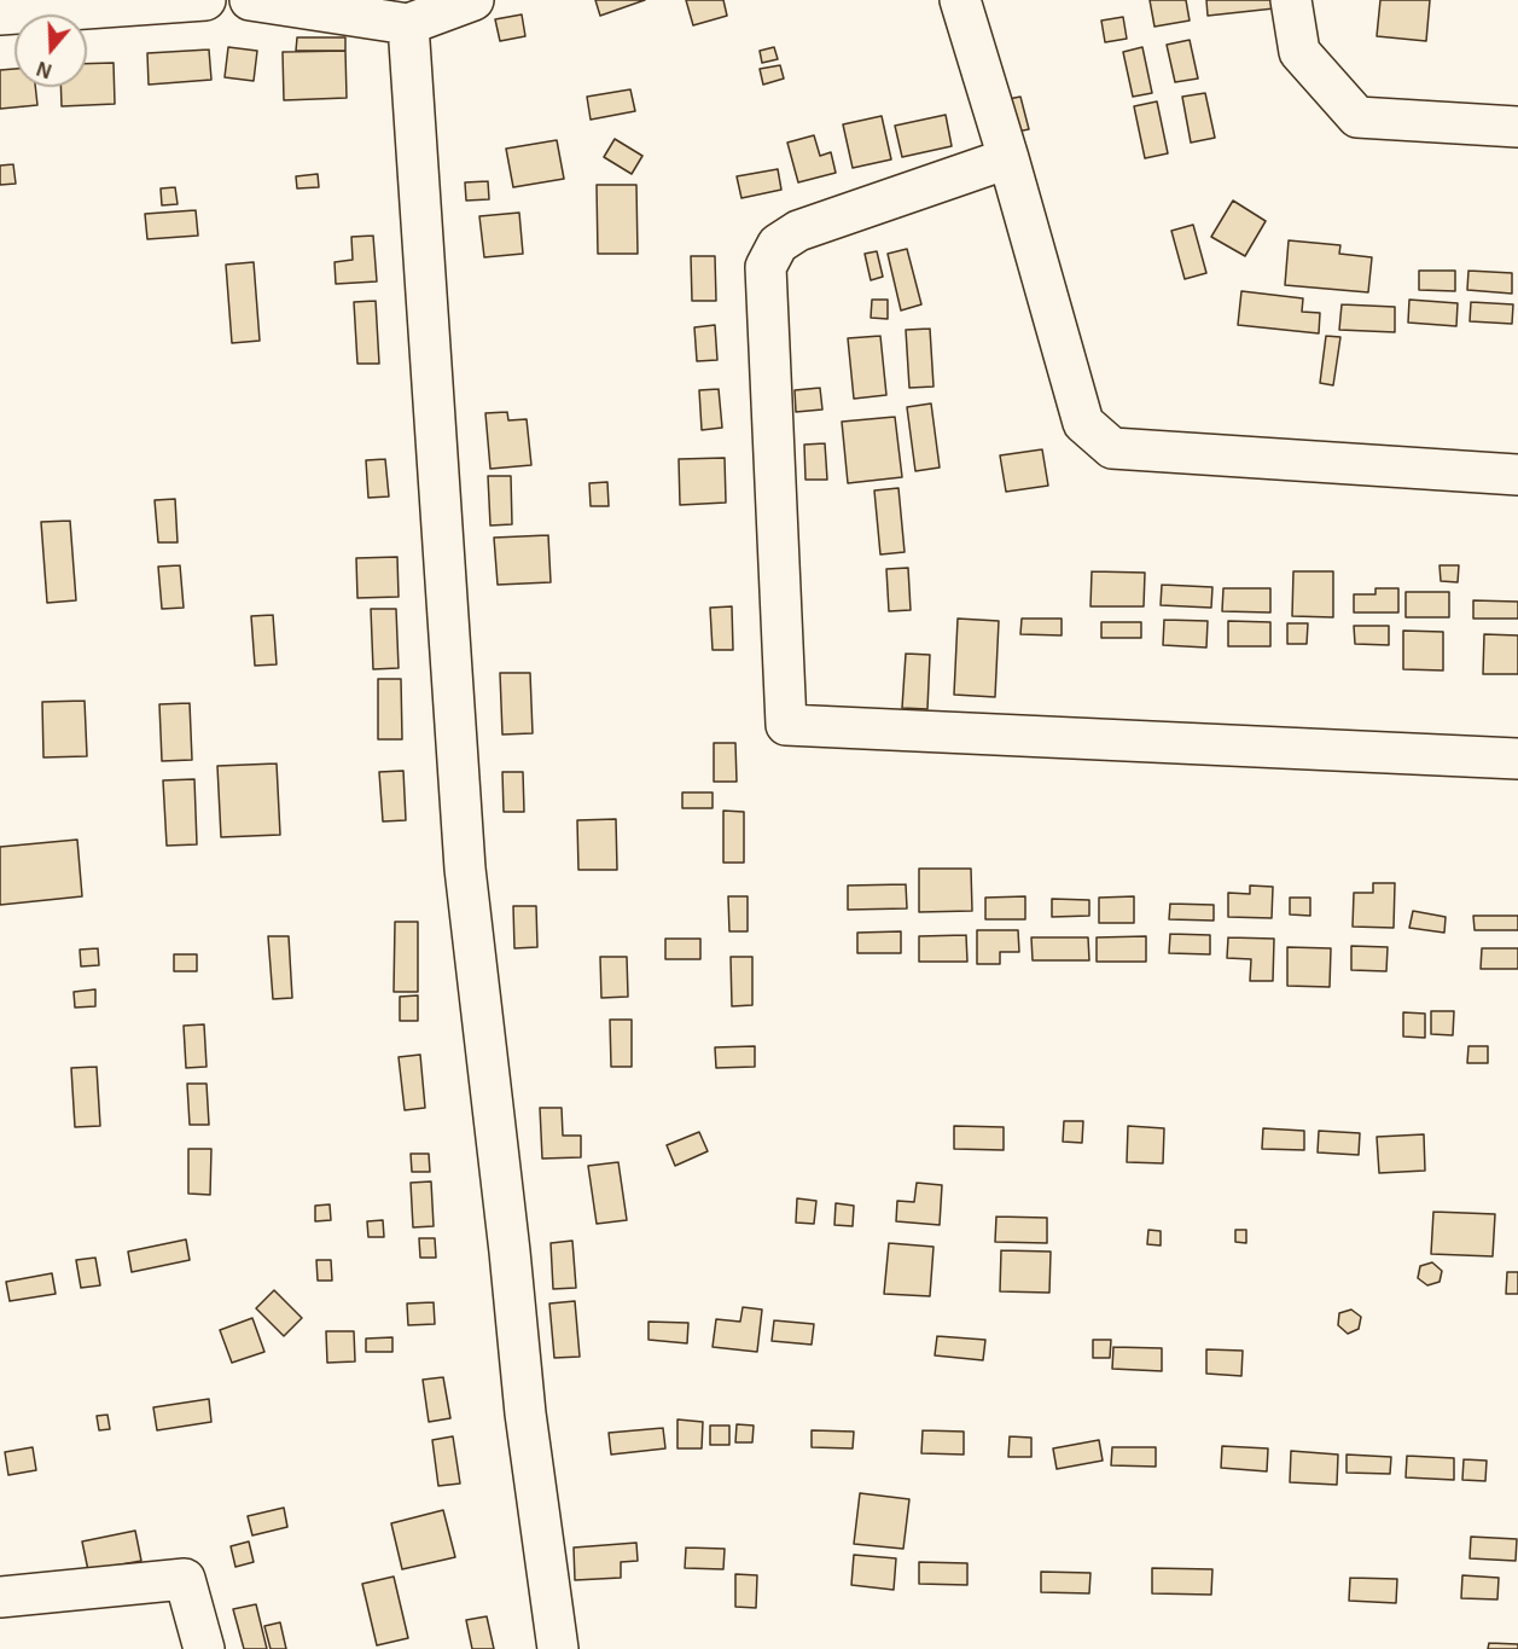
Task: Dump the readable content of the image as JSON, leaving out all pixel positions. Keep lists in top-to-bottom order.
{
  "north": "bottom"
}
